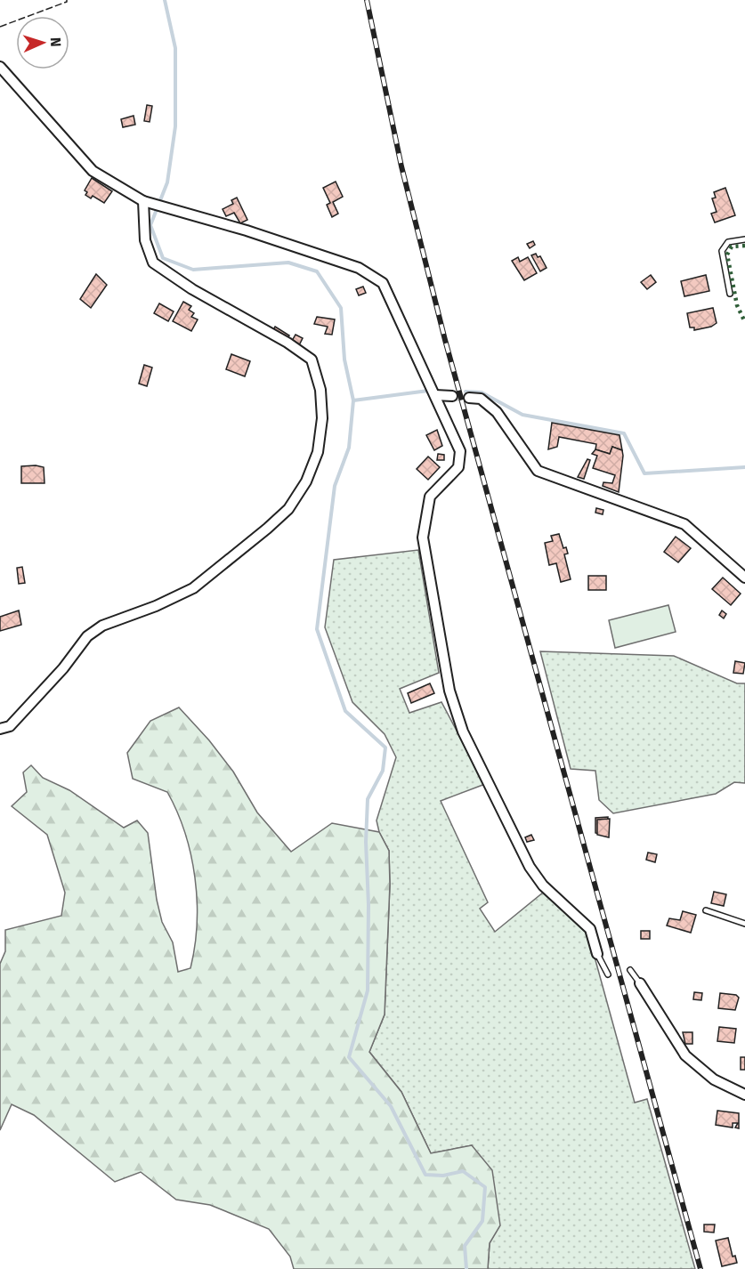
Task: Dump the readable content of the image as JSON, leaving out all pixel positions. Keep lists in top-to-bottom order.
{
  "north": "right"
}
